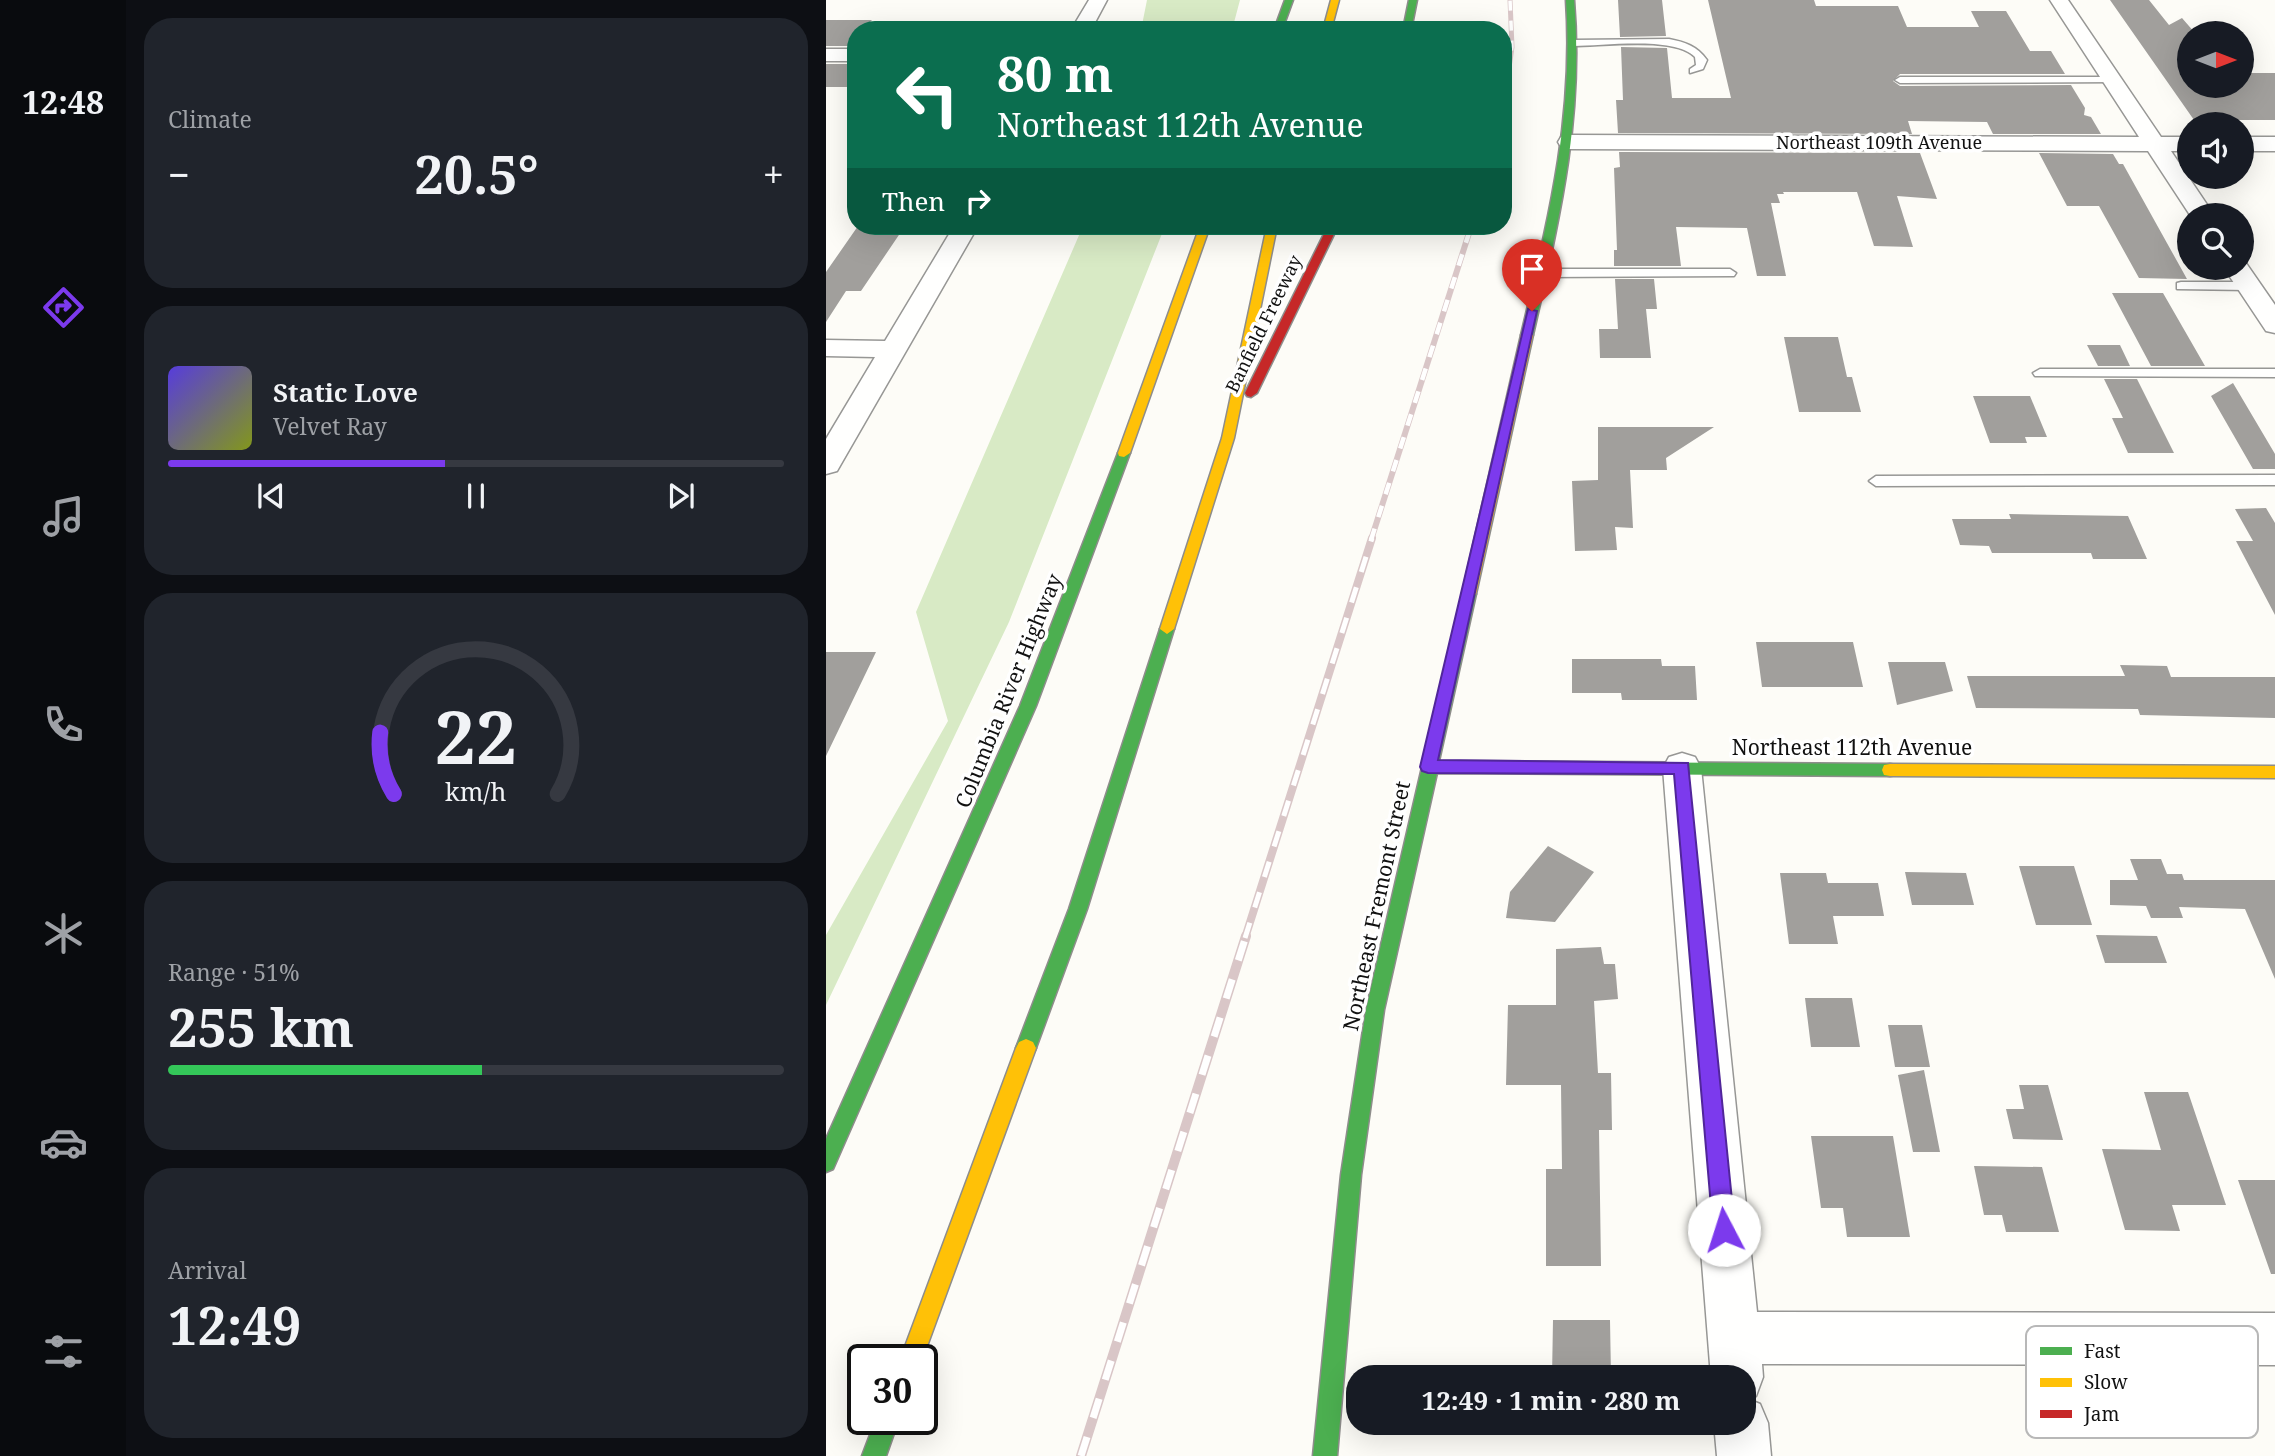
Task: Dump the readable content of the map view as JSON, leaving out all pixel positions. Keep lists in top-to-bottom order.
{
  "streets": {
    "main road": [
      "Banfield Freeway",
      "Columbia River Highway",
      "Northeast 112th Avenue",
      "Northeast Fremont Street"
    ],
    "street": ["Northeast 109th Avenue"]
  },
  "crossings": [
    ["Northeast 109th Avenue", "Northeast Fremont Street"],
    ["Northeast 112th Avenue", "Northeast Fremont Street"]
  ],
  "legend": ["Fast", "Slow", "Jam"],
  "north": "right",
  "page": {
    "tabs": "12:48",
    "tile": [
      "Climate",
      ["Range · 51%", "255 km"],
      ["Arrival", "12:49"]
    ],
    "turn": ["80 m", "Northeast 112th Avenue"],
    "heat": ["−", "20.5°", "+"],
    "then": "Then",
    "song": ["Static Love", "Velvet Ray"],
    "limit": "30",
    "trip": "12:49 · 1 min · 280 m",
    "gauge": ["22", "km/h"]
  }
}
